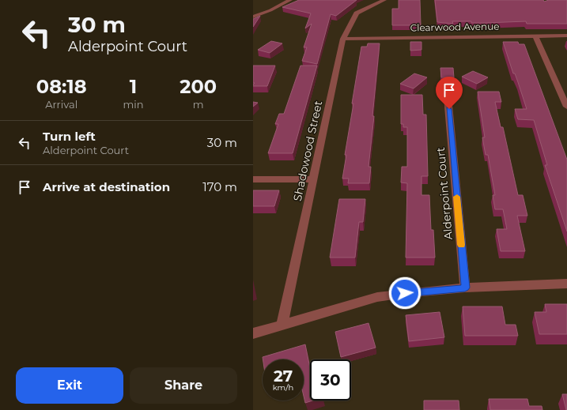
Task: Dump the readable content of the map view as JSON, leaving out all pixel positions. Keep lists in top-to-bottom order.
{
  "streets": {
    "street": ["Clearwood Avenue", "Shadowood Street", "Alderpoint Court"]
  },
  "crossings": [
    ["Clearwood Avenue", "Shadowood Street"]
  ],
  "page": {
    "turn": ["30 m", "Alderpoint Court"],
    "eta": [
      "08:18",
      "Arrival",
      "1",
      "min",
      "200",
      "m"
    ],
    "list": [
      {
        "name": "Turn left",
        "note": "Alderpoint Court",
        "value": "30 m"
      },
      {
        "name": "Arrive at destination",
        "value": "170 m"
      }
    ],
    "speed": "27 km/h",
    "limit": "30",
    "buttons": ["Exit", "Share"]
  }
}
